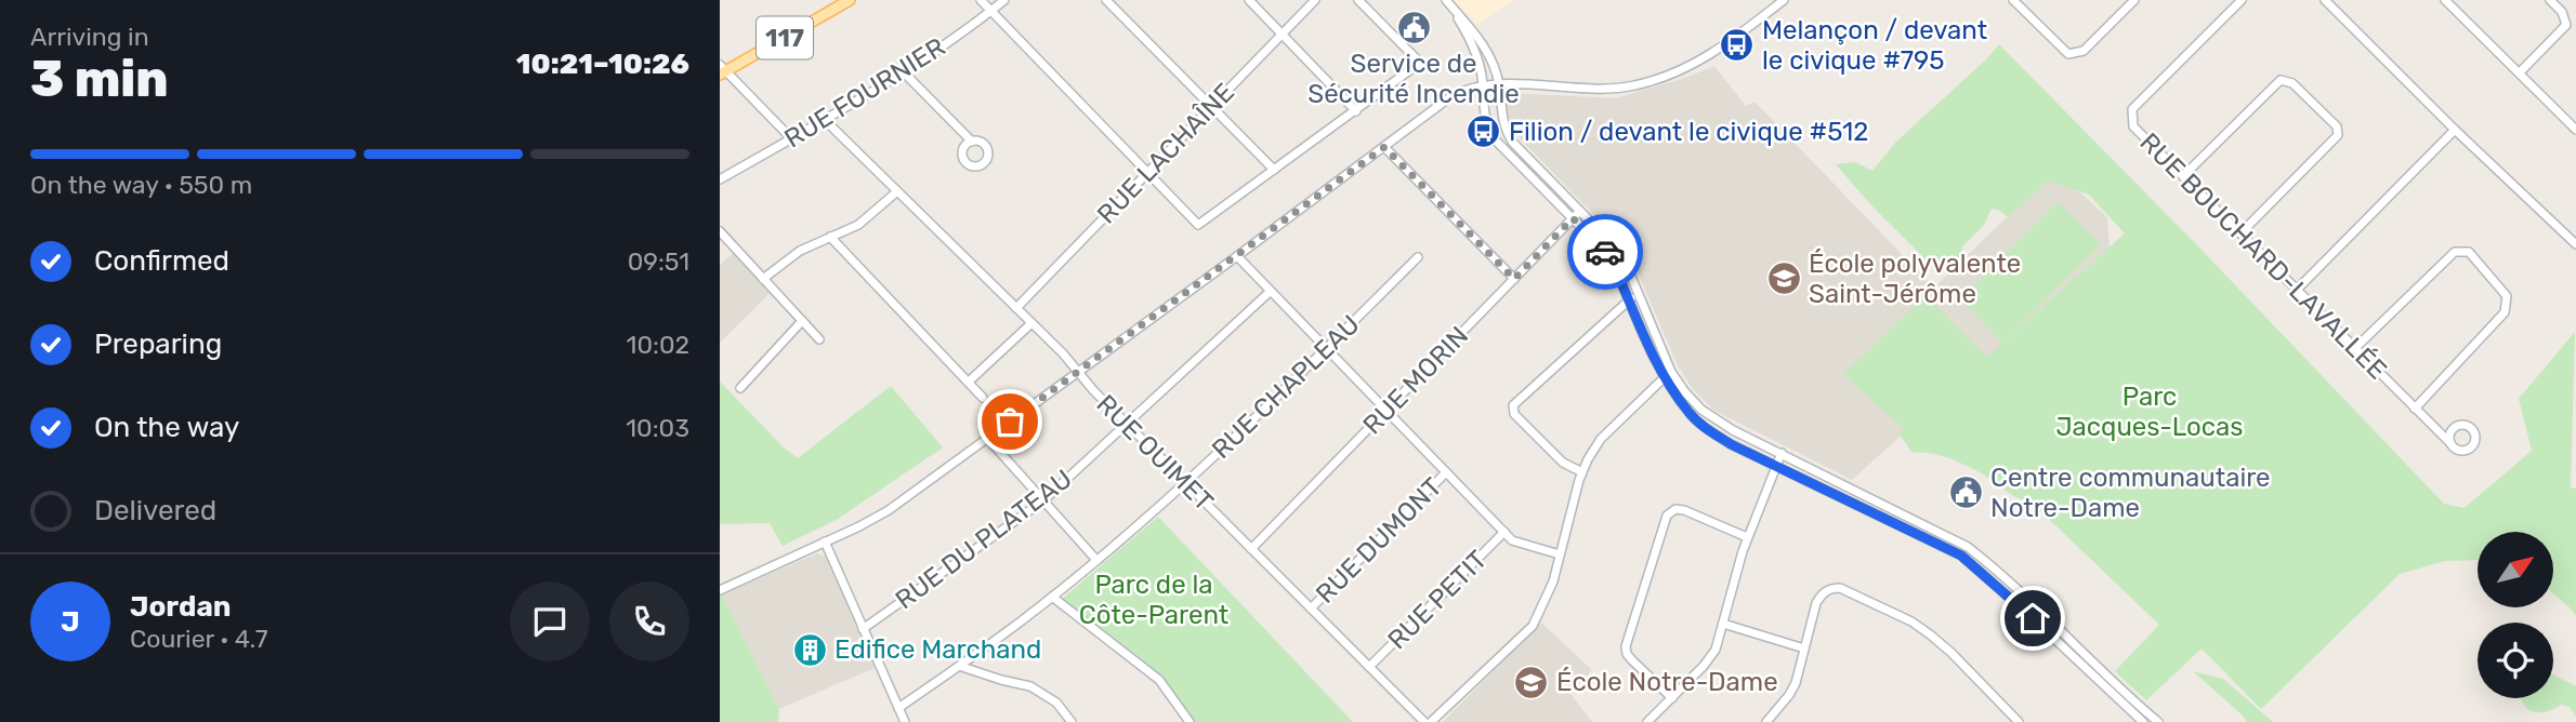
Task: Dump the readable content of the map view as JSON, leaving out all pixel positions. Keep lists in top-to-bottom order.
{
  "streets": {
    "main road": ["117"],
    "street": [
      "RUE FOURNIER",
      "RUE LACHAÎNE",
      "RUE BOUCHARD-LAVALLÉE",
      "RUE MORIN",
      "RUE CHAPLEAU",
      "RUE OUIMET",
      "RUE DU PLATEAU",
      "RUE DUMONT",
      "RUE PETIT"
    ]
  },
  "crossings": [
    ["RUE FOURNIER", "RUE OUIMET"],
    ["RUE LACHAÎNE", "RUE OUIMET"],
    ["RUE MORIN", "RUE OUIMET"],
    ["RUE CHAPLEAU", "RUE OUIMET"],
    ["RUE OUIMET", "RUE DU PLATEAU"],
    ["RUE OUIMET", "RUE DUMONT"],
    ["RUE OUIMET", "RUE PETIT"]
  ],
  "parks": ["Parc Jacques-Locas", "Parc de la Côte-Parent"],
  "places": {
    "public building": ["Service de Sécurité Incendie", "Centre communautaire Notre-Dame"],
    "bus stop": ["Melançon / devant le civique #795", "Filion / devant le civique #512"],
    "school or university": ["École polyvalente Saint-Jérôme", "École Notre-Dame"],
    "building": ["Edifice Marchand"]
  },
  "north": "top right",
  "page": {
    "heading": ["3 min", "Arriving in", "10:21–10:26"],
    "panel": ["Jordan", "Courier · 4.7"],
    "bar": "On the way · 550 m",
    "list": [
      ["Confirmed", "09:51"],
      ["Preparing", "10:02"],
      ["On the way", "10:03"],
      "Delivered"
    ],
    "round": "J"
  }
}
